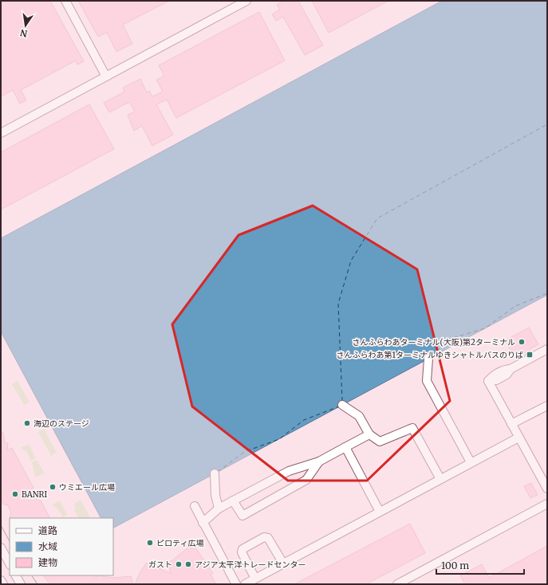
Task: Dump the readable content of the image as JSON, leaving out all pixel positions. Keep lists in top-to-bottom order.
{
  "places": {
    "other": [
      "さんふらわあターミナル(大阪)第2ターミナル",
      "海辺のステージ",
      "ウミエール広場",
      "BANRI",
      "ピロティ広場",
      "ガスト",
      "アジア太平洋トレードセンター"
    ],
    "transit": ["さんふらわあ第1ターミナルゆきシャトルバスのりば"]
  },
  "legend": ["道路", "水域", "建物"],
  "scale_bar": "100 m",
  "north": "bottom"
}
